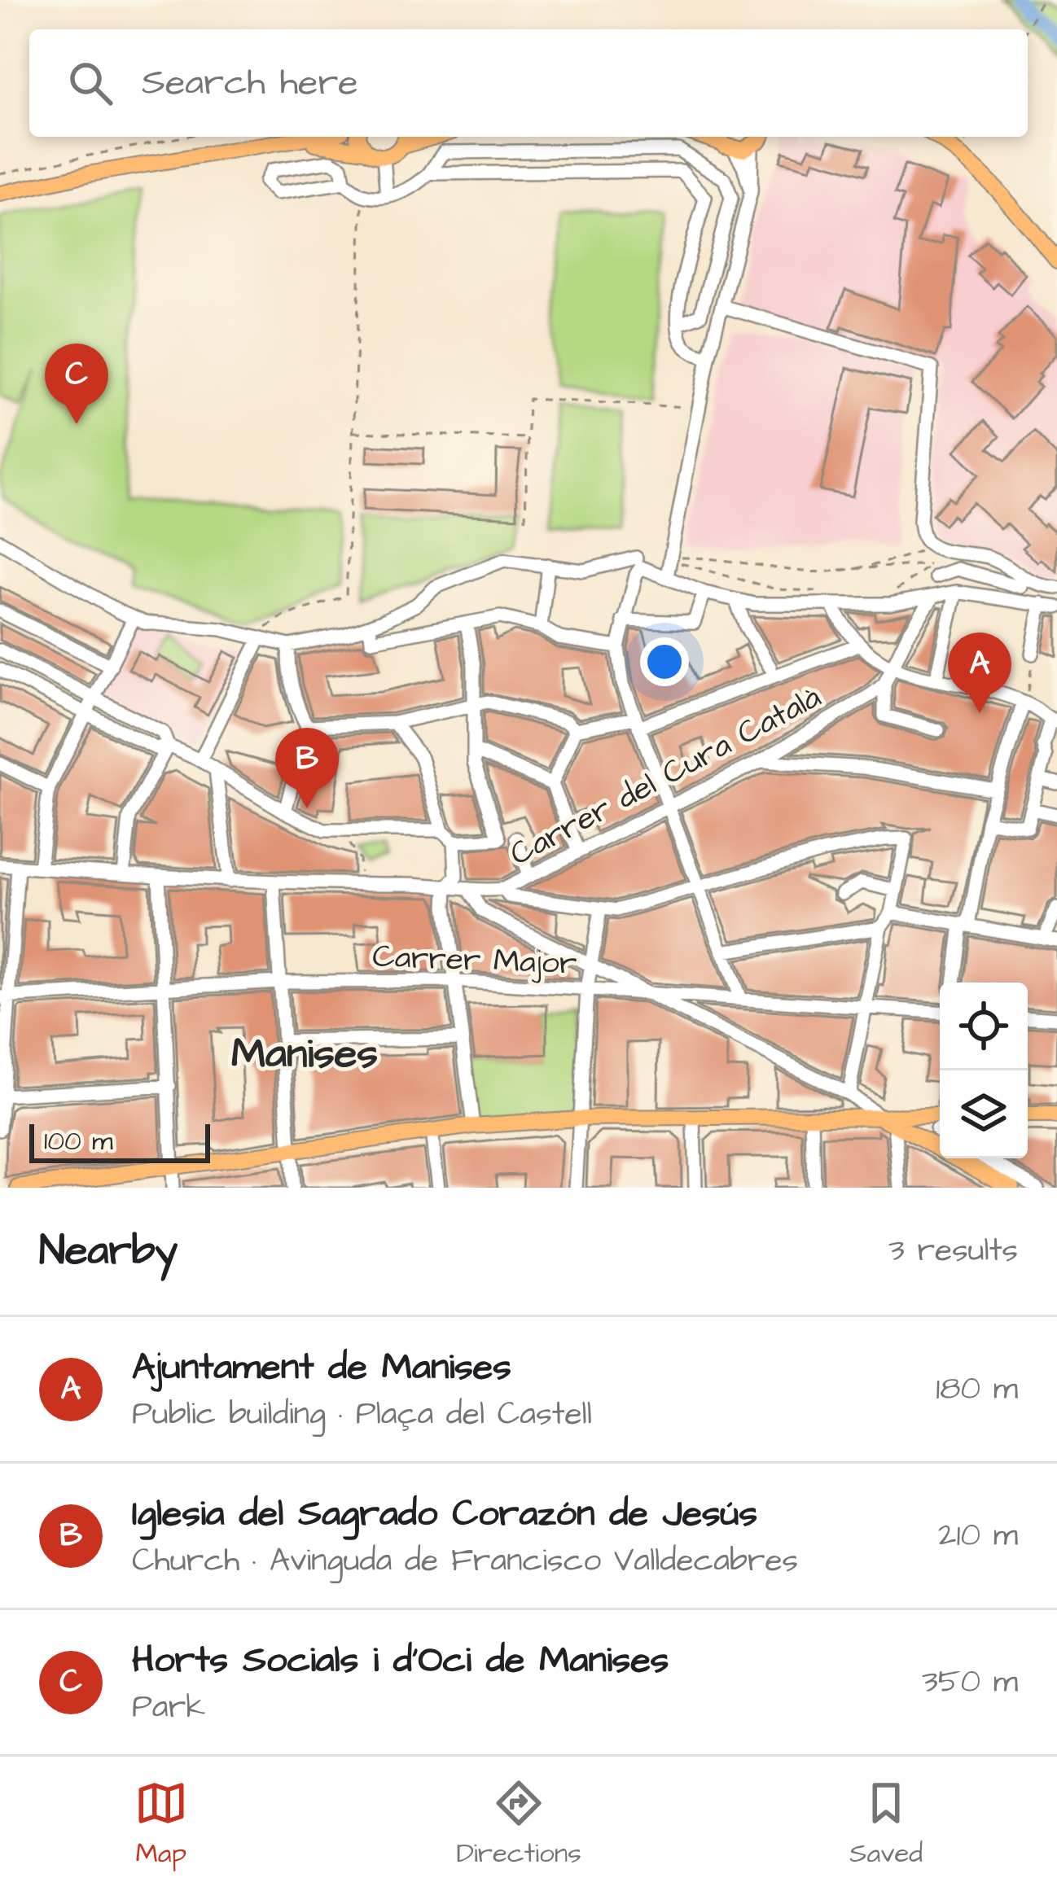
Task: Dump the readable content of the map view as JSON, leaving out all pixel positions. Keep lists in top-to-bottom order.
{
  "streets": {
    "street": ["Carrer del Cura Català", "Carrer Major"]
  },
  "districts": ["Manises"],
  "scale_bar": "100 m",
  "page": {
    "search": "Search here",
    "pins": ["C", "A", "B"],
    "scale": "100 m",
    "heading": ["Nearby", "3 results"],
    "list": [
      {
        "mark": "A",
        "name": "Ajuntament de Manises",
        "note": "Public building · Plaça del Castell",
        "value": "180 m"
      },
      {
        "mark": "B",
        "name": "Iglesia del Sagrado Corazón de Jesús",
        "note": "Church · Avinguda de Francisco Valldecabres",
        "value": "210 m"
      },
      {
        "mark": "C",
        "name": "Horts Socials i d'Oci de Manises",
        "note": "Park",
        "value": "350 m"
      }
    ],
    "nav": ["Map", "Directions", "Saved"]
  }
}
